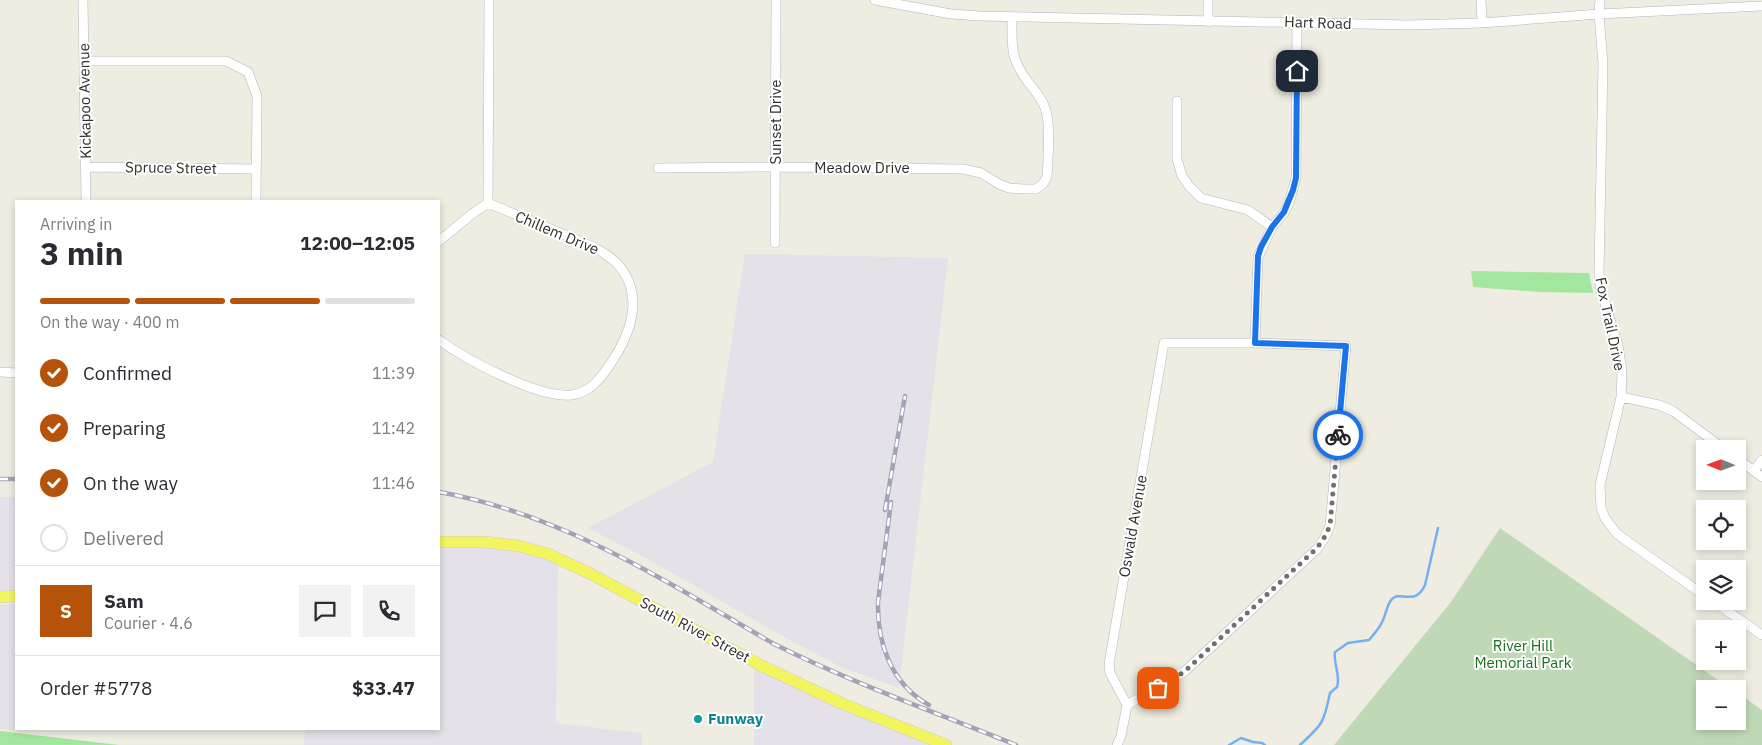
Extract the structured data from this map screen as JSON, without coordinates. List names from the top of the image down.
{
  "streets": {
    "main road": ["South River Street"],
    "street": [
      "Hart Road",
      "Kickapoo Avenue",
      "Sunset Drive",
      "Spruce Street",
      "Meadow Drive",
      "Chillem Drive",
      "Fox Trail Drive",
      "Oswald Avenue"
    ]
  },
  "crossings": [
    ["Hart Road", "Meadow Drive"],
    ["Hart Road", "Fox Trail Drive"],
    ["Kickapoo Avenue", "Spruce Street"],
    ["Sunset Drive", "Meadow Drive"]
  ],
  "parks": ["River Hill Memorial Park"],
  "places": ["Funway"],
  "north": "left",
  "page": {
    "heading": ["3 min", "Arriving in", "12:00–12:05"],
    "panel": [
      "Sam",
      "Courier · 4.6",
      "Order #5778",
      "$33.47"
    ],
    "bar": "On the way · 400 m",
    "list": [
      ["Confirmed", "11:39"],
      ["Preparing", "11:42"],
      ["On the way", "11:46"],
      "Delivered"
    ],
    "map_buttons": ["+", "−"],
    "round": "S"
  }
}
